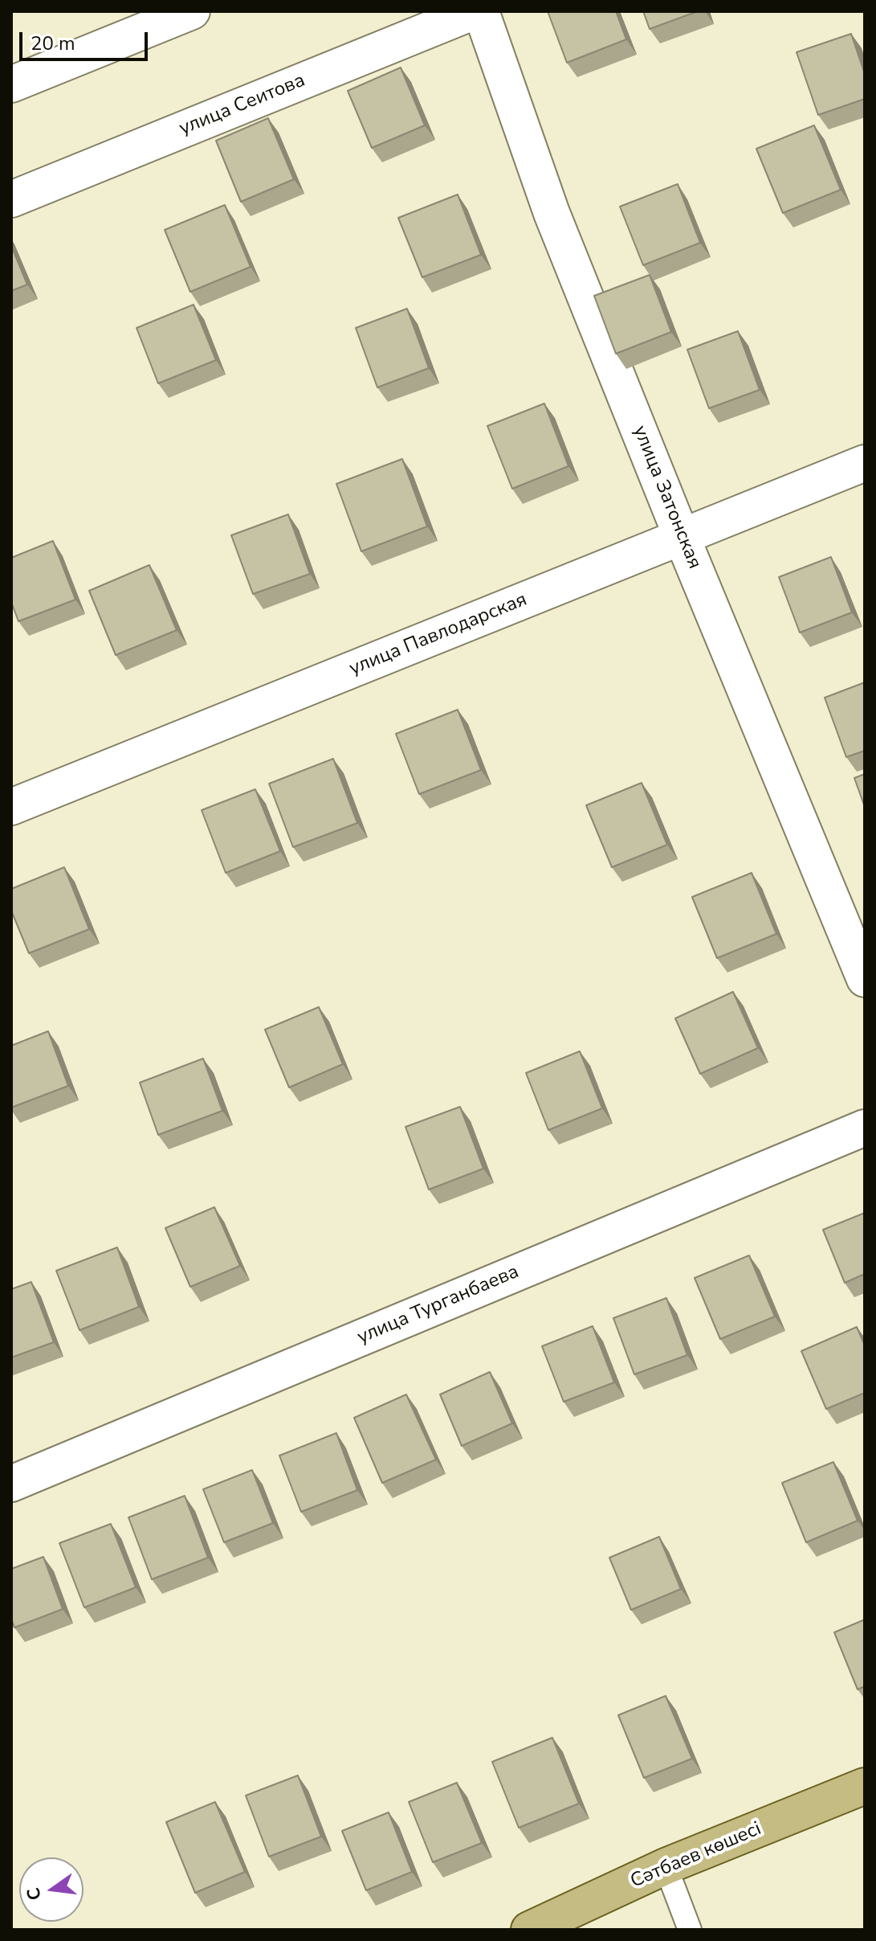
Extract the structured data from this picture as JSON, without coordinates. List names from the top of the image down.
{
  "streets": {
    "main road": ["Сәтбаев көшесі"],
    "street": [
      "улица Сеитова",
      "улица Затонская",
      "улица Павлодарская",
      "улица Турганбаева"
    ]
  },
  "crossings": [
    ["улица Затонская", "улица Павлодарская"]
  ],
  "scale_bar": "20 m",
  "north": "left"
}
